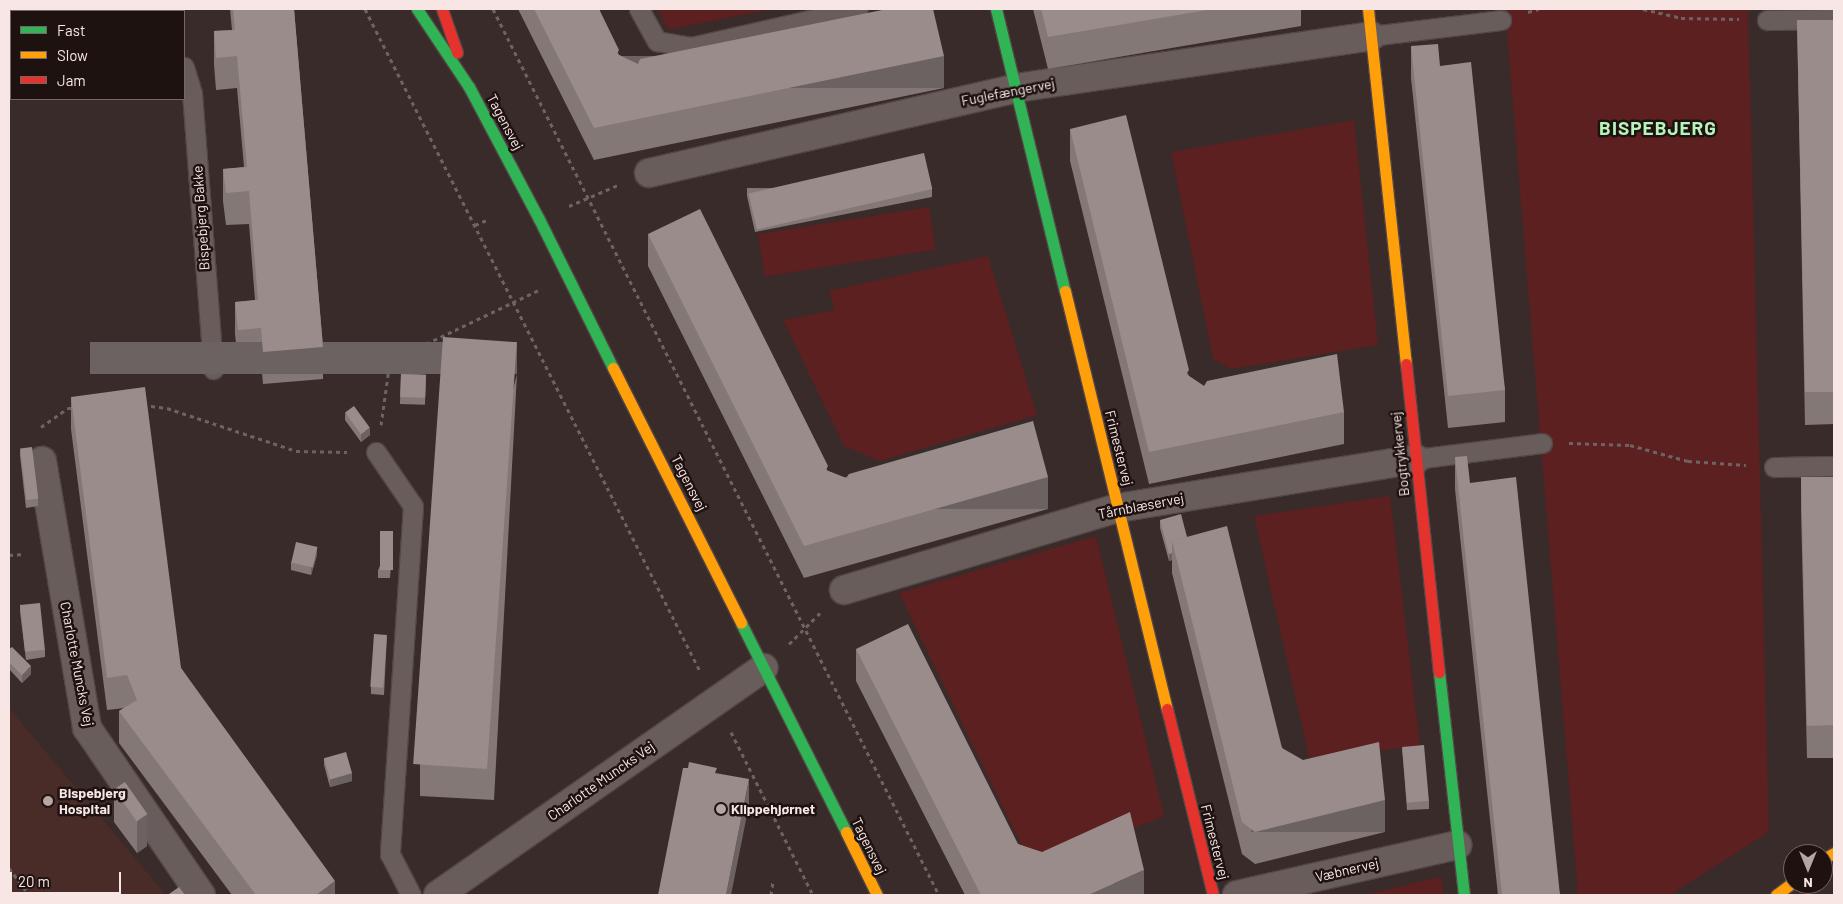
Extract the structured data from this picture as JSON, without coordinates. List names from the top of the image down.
{
  "streets": {
    "street": [
      "Fuglefængervej",
      "Tagensvej",
      "Frimestervej",
      "Bogtrykkervej",
      "Tårnblæservej",
      "Charlotte Muncks Vej",
      "Væbnervej"
    ],
    "lane": ["Bispebjerg Bakke"]
  },
  "crossings": [
    ["Fuglefængervej", "Frimestervej"],
    ["Fuglefængervej", "Bogtrykkervej"],
    ["Tagensvej", "Charlotte Muncks Vej"],
    ["Frimestervej", "Tårnblæservej"],
    ["Bogtrykkervej", "Tårnblæservej"],
    ["Bogtrykkervej", "Væbnervej"]
  ],
  "districts": ["BISPEBJERG"],
  "places": ["Bispebjerg Hospital", "Klippehjørnet"],
  "legend": ["Fast", "Slow", "Jam"],
  "scale_bar": "20 m",
  "north": "bottom"
}
